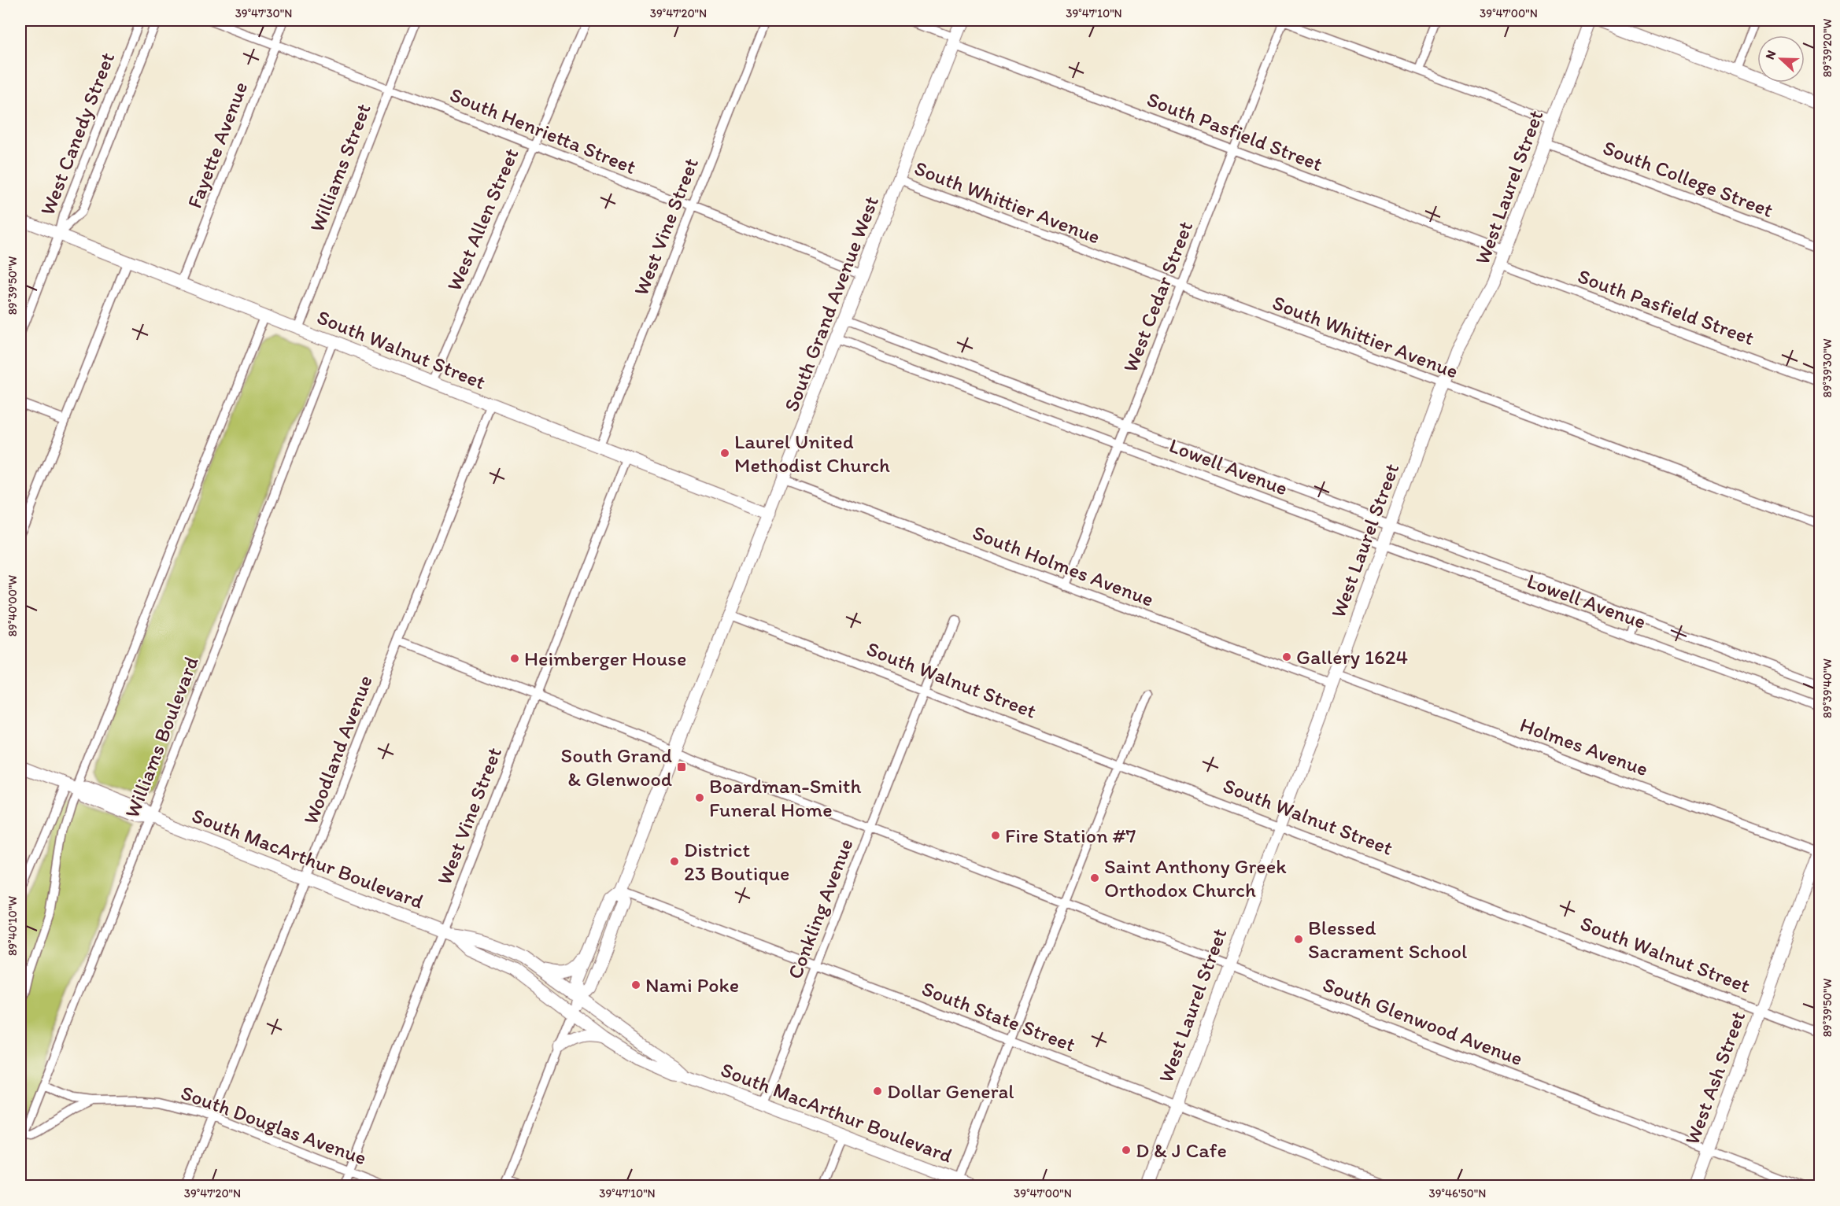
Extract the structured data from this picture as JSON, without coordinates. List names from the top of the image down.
{
  "streets": {
    "street": [
      "South Henrietta Street",
      "South Pasfield Street",
      "West Canedy Street",
      "Fayette Avenue",
      "Williams Street",
      "South College Street",
      "West Laurel Street",
      "South Whittier Avenue",
      "West Allen Street",
      "West Vine Street",
      "West Cedar Street",
      "South Grand Avenue West",
      "South Walnut Street",
      "Lowell Avenue",
      "South Holmes Avenue",
      "Williams Boulevard",
      "Holmes Avenue",
      "Woodland Avenue",
      "South MacArthur Boulevard",
      "Conkling Avenue",
      "South State Street",
      "South Glenwood Avenue",
      "West Ash Street",
      "South Douglas Avenue"
    ]
  },
  "crossings": [
    ["South Henrietta Street", "Fayette Avenue"],
    ["South Henrietta Street", "Williams Street"],
    ["South Henrietta Street", "West Allen Street"],
    ["South Henrietta Street", "West Vine Street"],
    ["South Henrietta Street", "South Grand Avenue West"],
    ["South Pasfield Street", "West Laurel Street"],
    ["South Pasfield Street", "West Cedar Street"],
    ["South Pasfield Street", "South Grand Avenue West"],
    ["West Canedy Street", "South Walnut Street"],
    ["Fayette Avenue", "South Walnut Street"],
    ["Williams Street", "South Walnut Street"],
    ["South College Street", "West Laurel Street"],
    ["West Laurel Street", "South Whittier Avenue"],
    ["West Laurel Street", "South Walnut Street"],
    ["West Laurel Street", "Lowell Avenue"],
    ["West Laurel Street", "South Holmes Avenue"],
    ["West Laurel Street", "Holmes Avenue"],
    ["West Laurel Street", "South State Street"],
    ["West Laurel Street", "South Glenwood Avenue"],
    ["South Whittier Avenue", "West Cedar Street"],
    ["South Whittier Avenue", "South Grand Avenue West"],
    ["West Allen Street", "South Walnut Street"],
    ["West Vine Street", "South Walnut Street"],
    ["West Vine Street", "South MacArthur Boulevard"],
    ["West Vine Street", "South Glenwood Avenue"],
    ["West Vine Street", "South Douglas Avenue"],
    ["West Cedar Street", "Lowell Avenue"],
    ["West Cedar Street", "South Holmes Avenue"],
    ["South Grand Avenue West", "South Walnut Street"],
    ["South Grand Avenue West", "Lowell Avenue"],
    ["South Grand Avenue West", "South Holmes Avenue"],
    ["South Grand Avenue West", "South MacArthur Boulevard"],
    ["South Grand Avenue West", "South State Street"],
    ["South Grand Avenue West", "South Glenwood Avenue"],
    ["South Walnut Street", "Williams Boulevard"],
    ["South Walnut Street", "Woodland Avenue"],
    ["South Walnut Street", "Conkling Avenue"],
    ["South Walnut Street", "West Ash Street"],
    ["Williams Boulevard", "South MacArthur Boulevard"],
    ["Williams Boulevard", "South Douglas Avenue"],
    ["Holmes Avenue", "West Ash Street"],
    ["Woodland Avenue", "South MacArthur Boulevard"],
    ["Woodland Avenue", "South Glenwood Avenue"],
    ["Woodland Avenue", "South Douglas Avenue"],
    ["South MacArthur Boulevard", "Conkling Avenue"],
    ["Conkling Avenue", "South State Street"],
    ["Conkling Avenue", "South Glenwood Avenue"],
    ["South Glenwood Avenue", "West Ash Street"]
  ],
  "places": {
    "other": [
      "Laurel United Methodist Church",
      "Gallery 1624",
      "Heimberger House",
      "Boardman-Smith Funeral Home",
      "Fire Station #7",
      "District 23 Boutique",
      "Saint Anthony Greek Orthodox Church",
      "Blessed Sacrament School",
      "Nami Poke",
      "Dollar General",
      "D & J Cafe"
    ],
    "transit": ["South Grand & Glenwood"]
  },
  "north": "left",
  "coordinates": [
    "39°47'30\"N",
    "39°47'20\"N",
    "39°47'10\"N",
    "39°47'00\"N",
    "89°39'20\"W",
    "89°39'50\"W",
    "89°39'30\"W",
    "89°40'00\"W",
    "89°39'40\"W",
    "89°40'10\"W",
    "39°46'50\"N"
  ]
}
